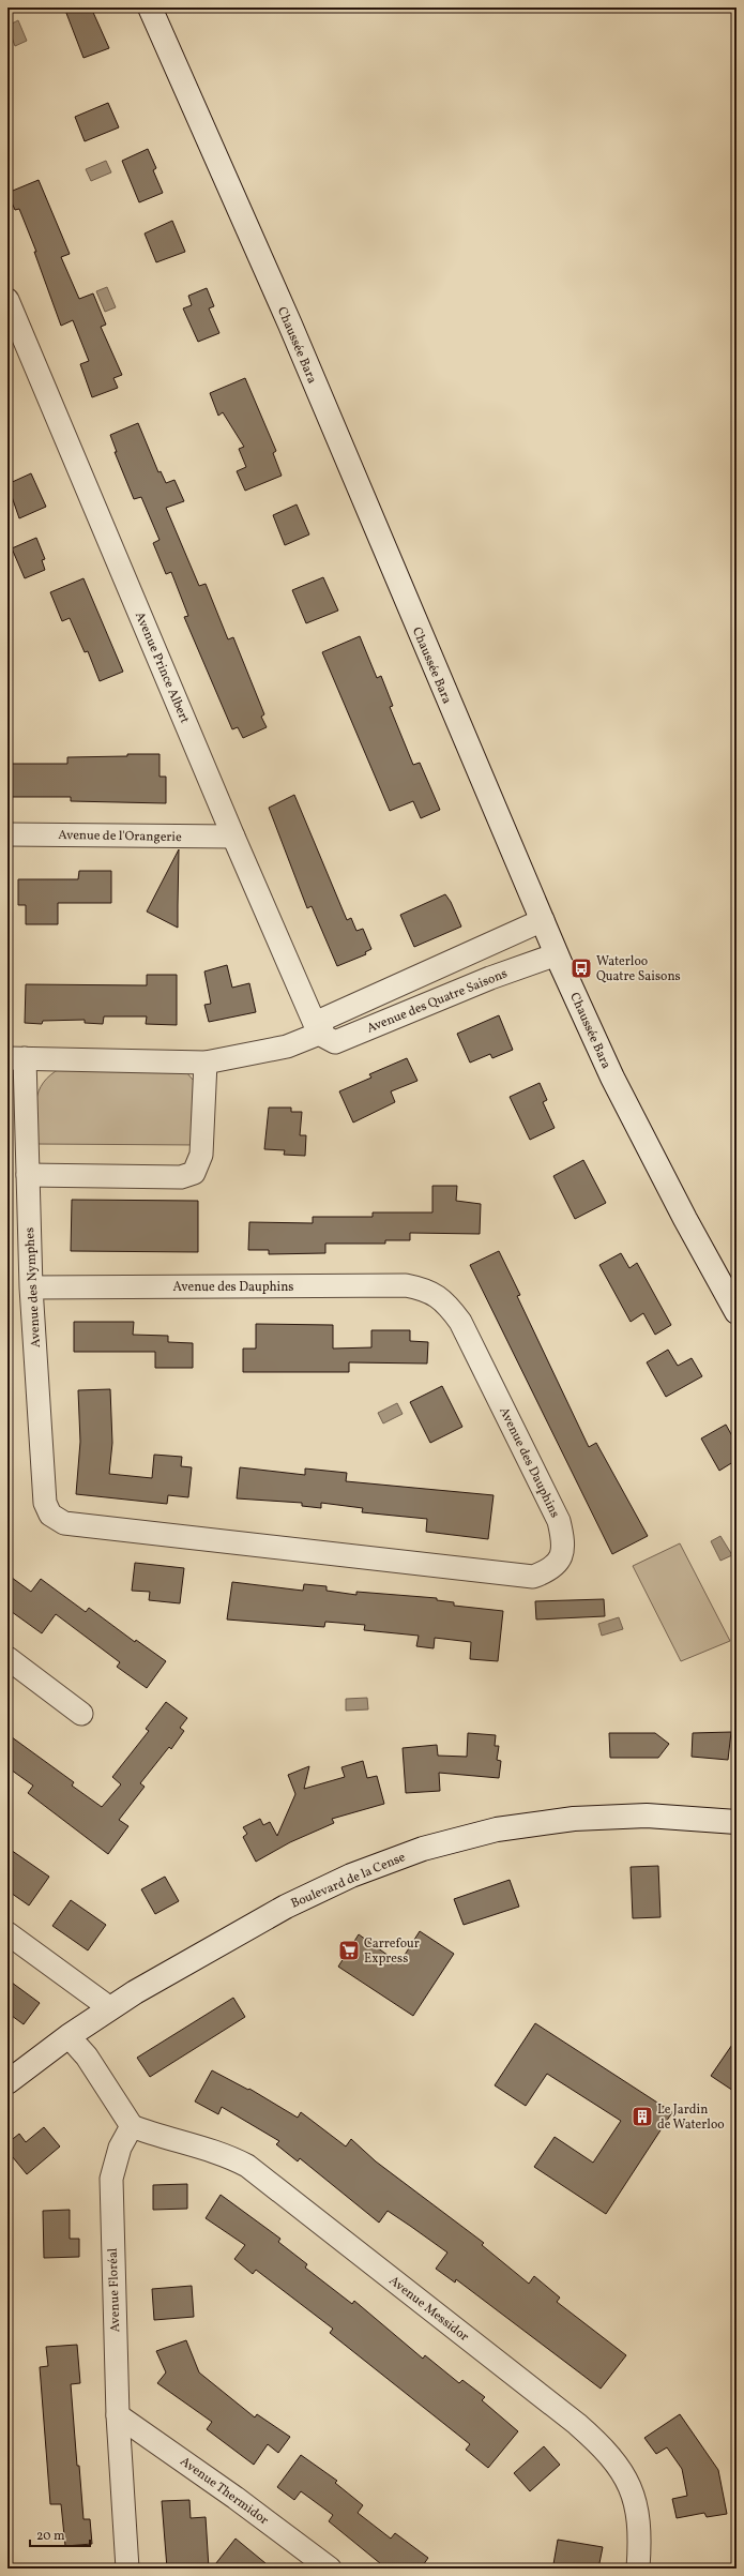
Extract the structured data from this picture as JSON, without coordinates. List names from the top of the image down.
{
  "streets": {
    "main road": ["Chaussée Bara", "Boulevard de la Cense"],
    "street": [
      "Avenue Prince Albert",
      "Avenue de l'Orangerie",
      "Avenue des Quatre Saisons",
      "Avenue des Dauphins",
      "Avenue des Nymphes",
      "Avenue Floréal",
      "Avenue Messidor",
      "Avenue Thermidor"
    ]
  },
  "crossings": [
    ["Chaussée Bara", "Avenue des Quatre Saisons"],
    ["Avenue Prince Albert", "Avenue de l'Orangerie"],
    ["Avenue Prince Albert", "Avenue des Quatre Saisons"],
    ["Avenue des Dauphins", "Avenue des Nymphes"],
    ["Avenue Floréal", "Avenue Messidor"],
    ["Avenue Floréal", "Avenue Thermidor"]
  ],
  "places": {
    "bus stop": ["Waterloo Quatre Saisons"],
    "supermarket": ["Carrefour Express"],
    "building": ["Le Jardin de Waterloo"]
  },
  "scale_bar": "20 m"
}
